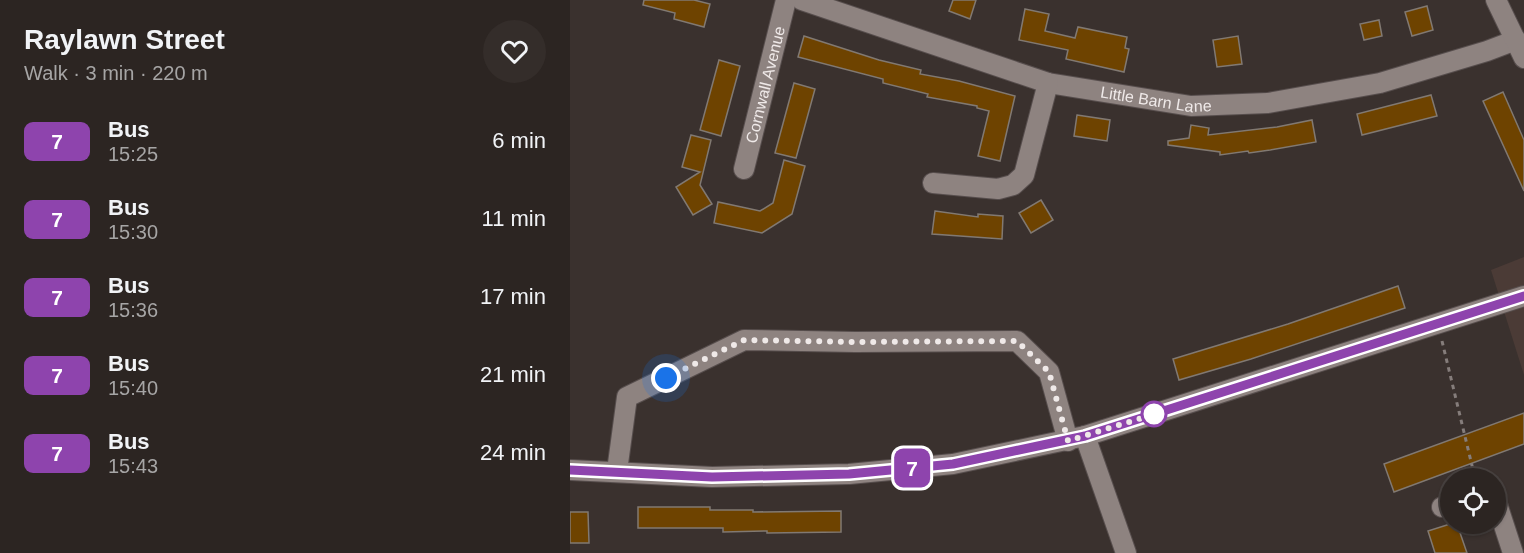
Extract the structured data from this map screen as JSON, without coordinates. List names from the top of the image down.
{
  "streets": {
    "street": ["Cornwall Avenue", "Little Barn Lane"]
  },
  "lines": ["bus line 7"],
  "page": {
    "heading": ["Raylawn Street", "Walk · 3 min · 220 m"],
    "on_map": "7",
    "list": [
      {
        "mark": "7",
        "name": "Bus",
        "note": "15:25",
        "value": "6 min"
      },
      {
        "mark": "7",
        "name": "Bus",
        "note": "15:30",
        "value": "11 min"
      },
      {
        "mark": "7",
        "name": "Bus",
        "note": "15:36",
        "value": "17 min"
      },
      {
        "mark": "7",
        "name": "Bus",
        "note": "15:40",
        "value": "21 min"
      },
      {
        "mark": "7",
        "name": "Bus",
        "note": "15:43",
        "value": "24 min"
      }
    ]
  }
}
